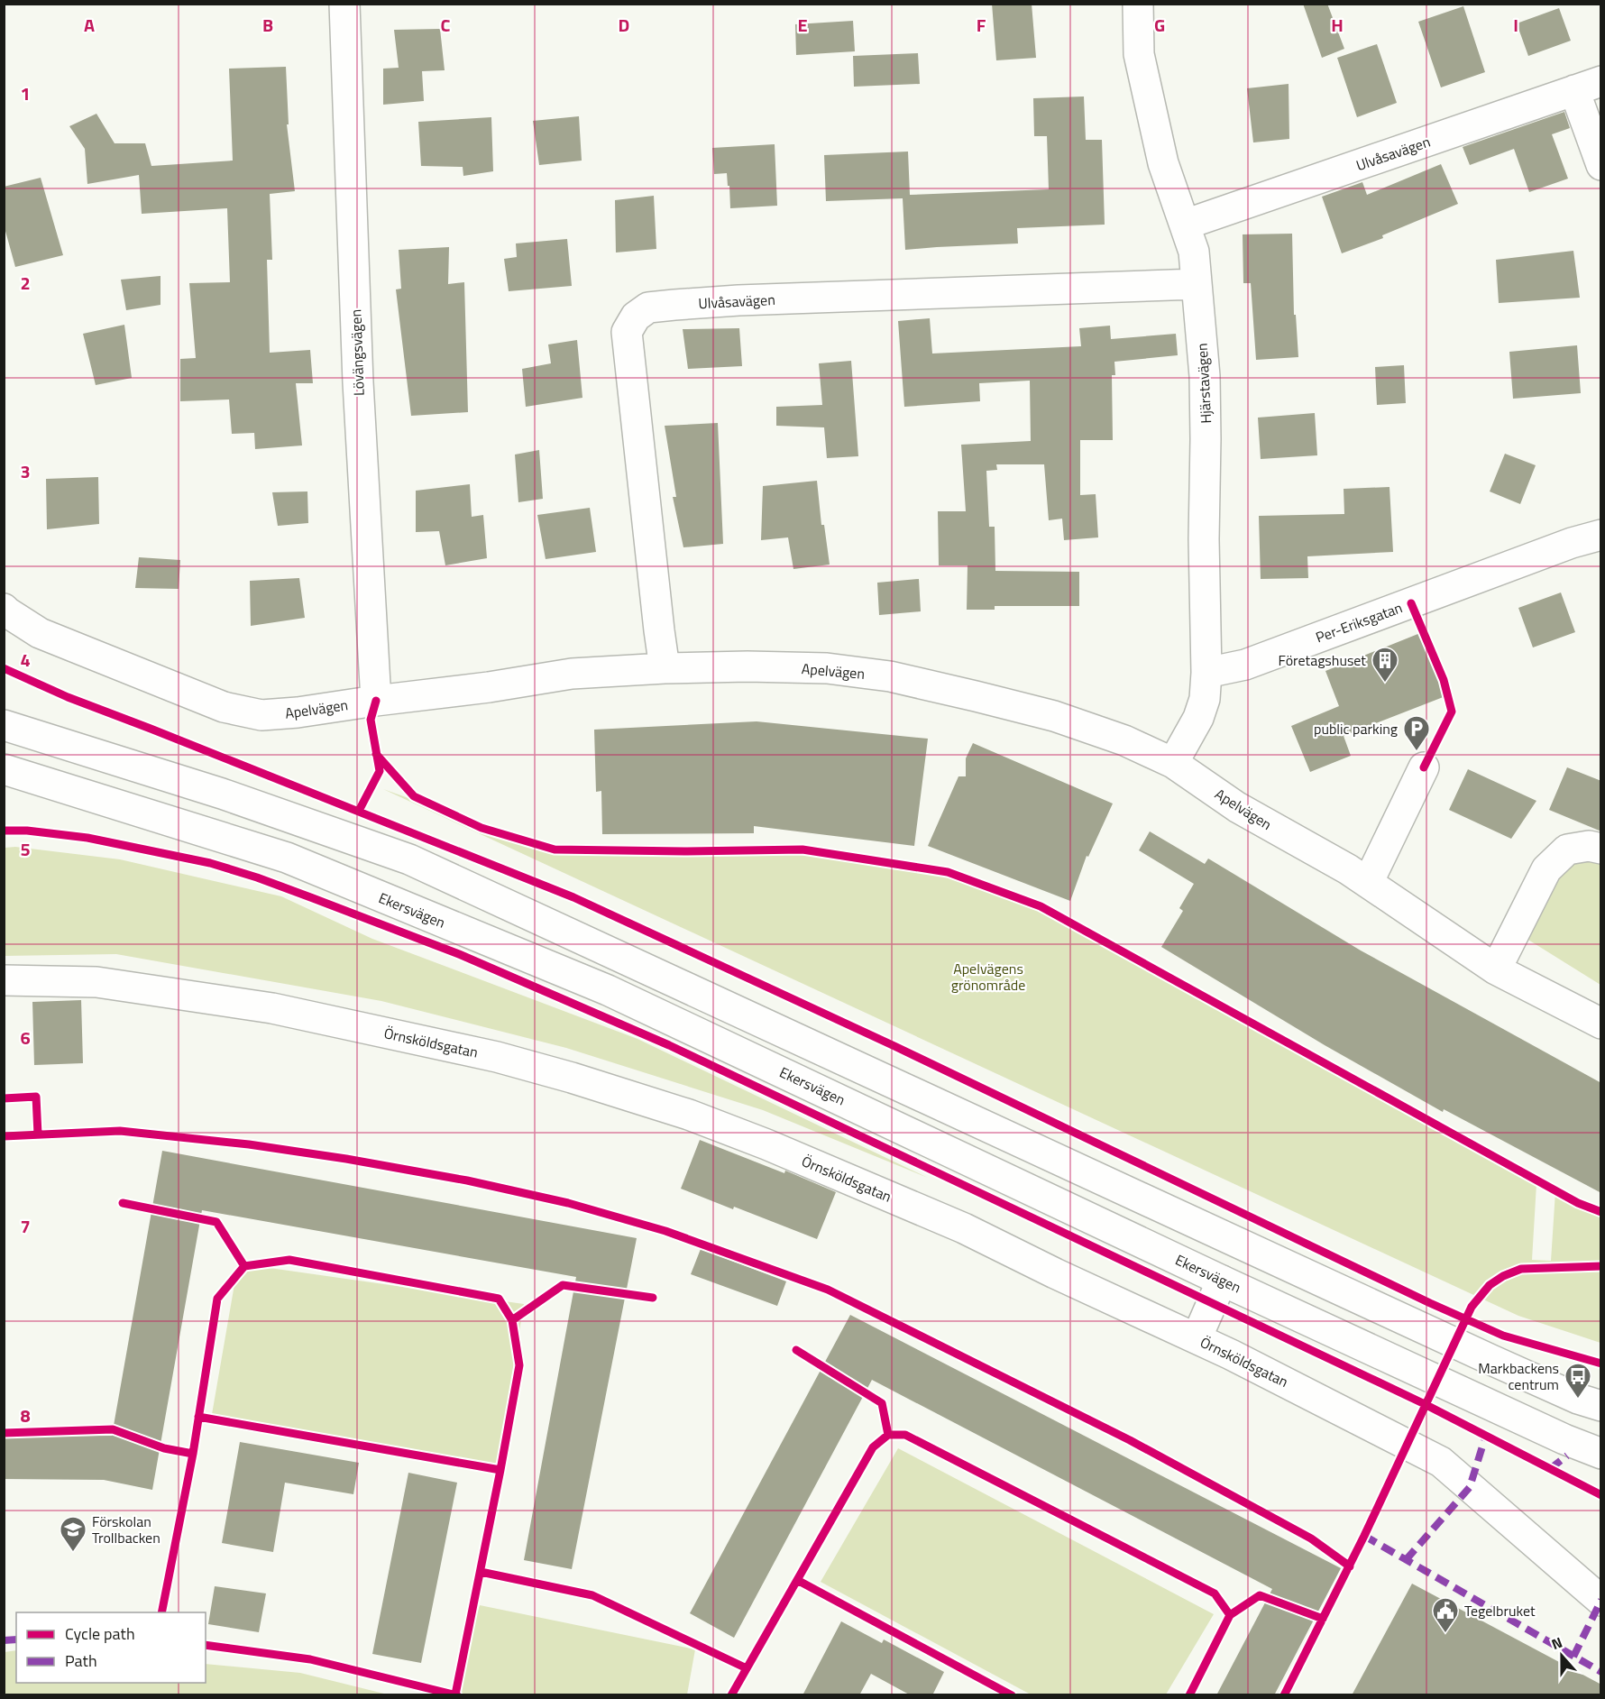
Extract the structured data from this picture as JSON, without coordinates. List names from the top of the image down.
{
  "streets": {
    "street": [
      "Ulvåsavägen",
      "Lövängsvägen",
      "Hjärstavägen",
      "Per-Eriksgatan",
      "Apelvägen",
      "Ekersvägen",
      "Örnsköldsgatan"
    ]
  },
  "crossings": [
    ["Ulvåsavägen", "Hjärstavägen"],
    ["Ulvåsavägen", "Apelvägen"],
    ["Lövängsvägen", "Apelvägen"],
    ["Hjärstavägen", "Per-Eriksgatan"],
    ["Hjärstavägen", "Apelvägen"]
  ],
  "parks": ["Apelvägens grönområde"],
  "places": {
    "building": ["Företagshuset"],
    "parking": ["public parking"],
    "bus stop": ["Markbackens centrum"],
    "school or university": ["Förskolan Trollbacken"],
    "public building": ["Tegelbruket"]
  },
  "legend": ["Cycle path", "Path"],
  "north": "top",
  "grid": {
    "columns": [
      "A",
      "B",
      "C",
      "D",
      "E",
      "F",
      "G",
      "H",
      "I"
    ],
    "rows": [
      "1",
      "2",
      "3",
      "4",
      "5",
      "6",
      "7",
      "8"
    ]
  }
}
